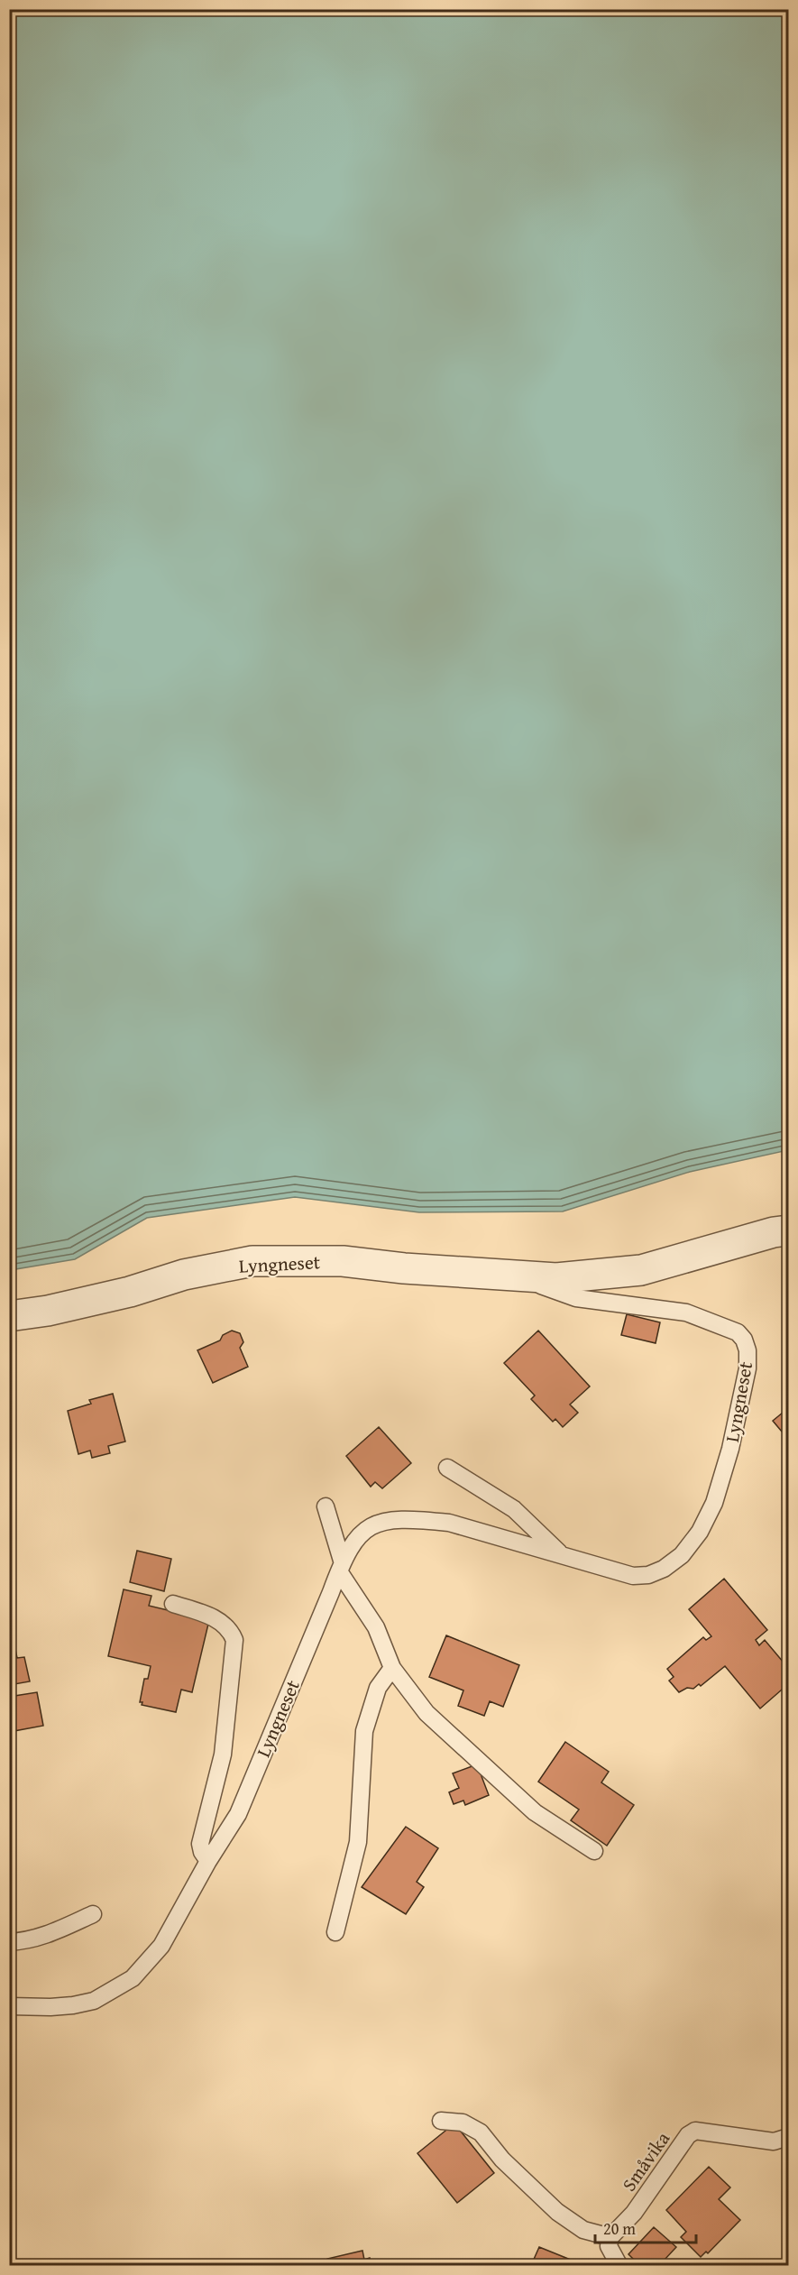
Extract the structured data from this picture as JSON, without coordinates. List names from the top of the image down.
{
  "streets": {
    "street": ["Lyngneset"],
    "lane": ["Småvika"]
  },
  "scale_bar": "20 m"
}
